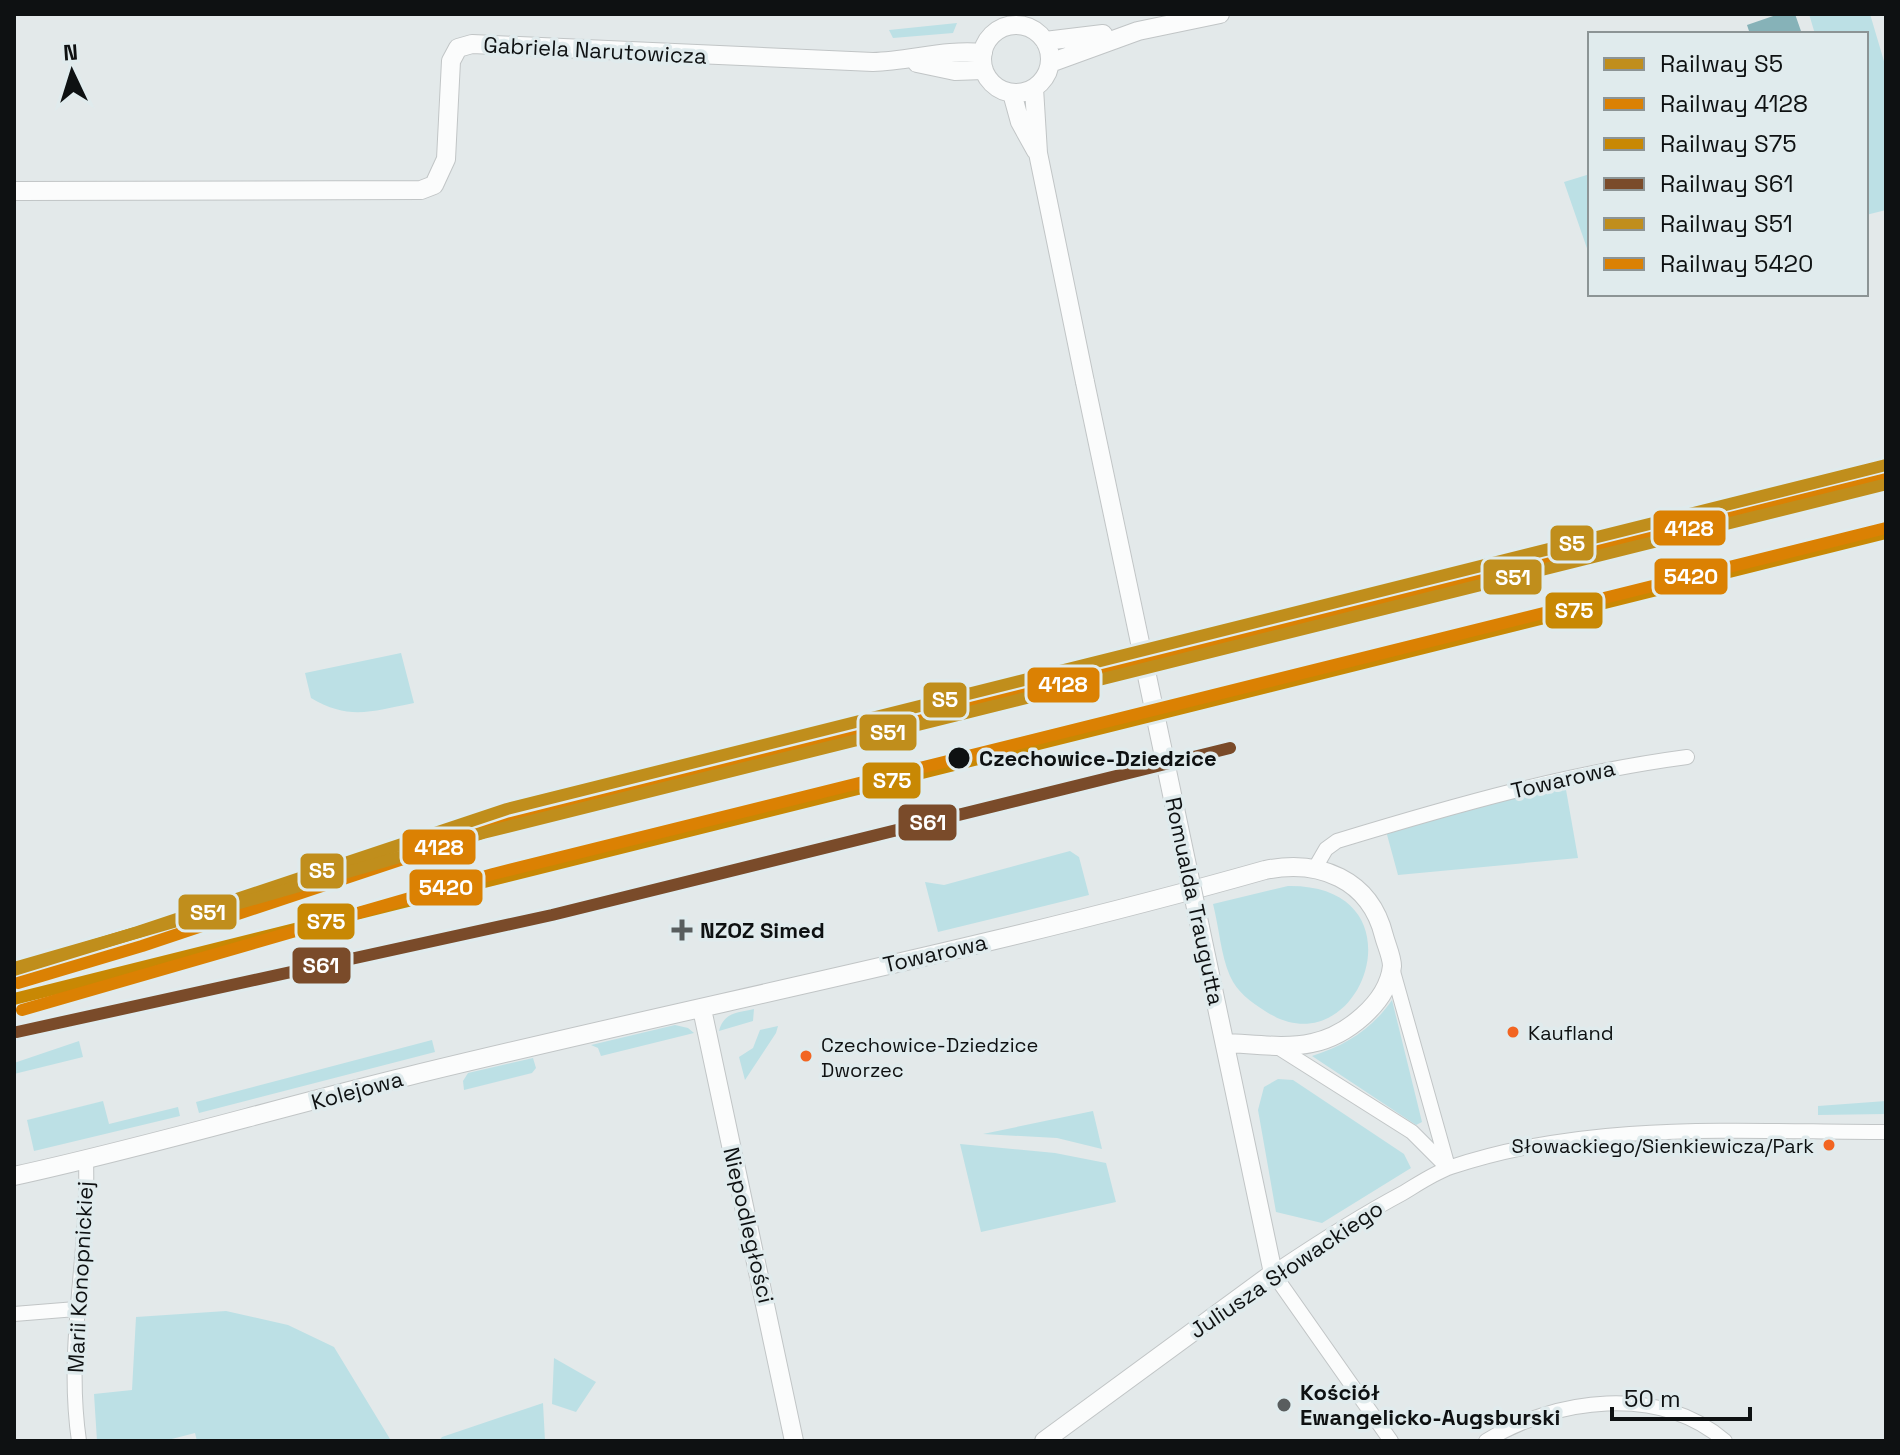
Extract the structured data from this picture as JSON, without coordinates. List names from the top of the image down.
{
  "streets": {
    "street": [
      "Gabriela Narutowicza",
      "Towarowa",
      "Romualda Traugutta",
      "Kolejowa",
      "Niepodległości",
      "Juliusza Słowackiego",
      "Marii Konopnickiej"
    ]
  },
  "crossings": [
    ["Towarowa", "Kolejowa"],
    ["Towarowa", "Niepodległości"],
    ["Romualda Traugutta", "Juliusza Słowackiego"],
    ["Kolejowa", "Niepodległości"],
    ["Kolejowa", "Marii Konopnickiej"]
  ],
  "places": {
    "other": [
      "Czechowice-Dziedzice",
      "Kaufland",
      "Czechowice-Dziedzice Dworzec",
      "Słowackiego/Sienkiewicza/Park",
      "Kościół Ewangelicko-Augsburski"
    ],
    "health": ["NZOZ Simed"]
  },
  "lines": [
    "rail line S5",
    "rail line 4128",
    "rail line S51",
    "rail line 5420",
    "rail line S75",
    "rail line S61"
  ],
  "legend": [
    "Railway S5",
    "Railway 4128",
    "Railway S75",
    "Railway S61",
    "Railway S51",
    "Railway 5420"
  ],
  "scale_bar": "50 m",
  "north": "top"
}
